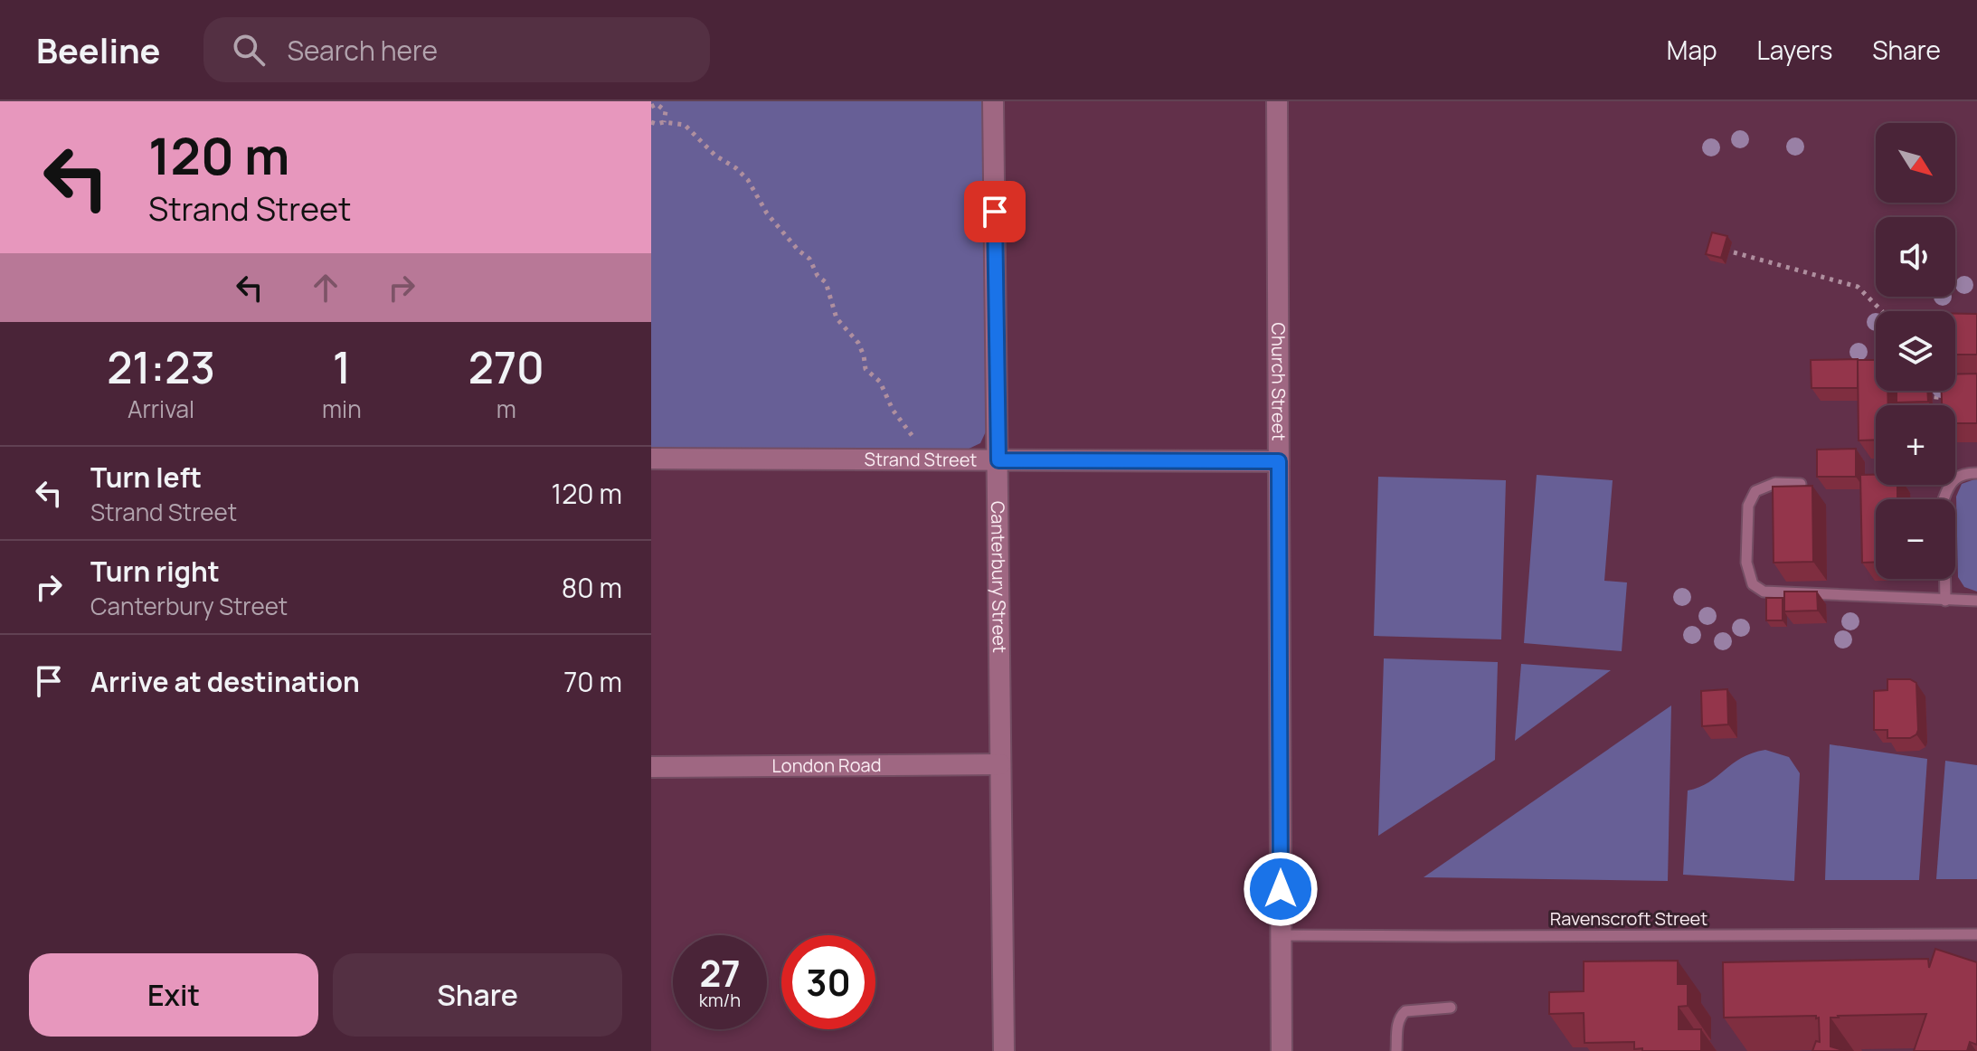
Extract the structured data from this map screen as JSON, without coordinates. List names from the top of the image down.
{
  "streets": {
    "street": [
      "Church Street",
      "Strand Street",
      "Canterbury Street",
      "London Road"
    ],
    "lane": ["Ravenscroft Street"]
  },
  "crossings": [
    ["Church Street", "Strand Street"],
    ["Church Street", "Ravenscroft Street"],
    ["Strand Street", "Canterbury Street"],
    ["Canterbury Street", "London Road"]
  ],
  "north": "bottom right",
  "page": {
    "header": "Beeline",
    "search": "Search here",
    "nav": ["Map", "Layers", "Share"],
    "turn": ["120 m", "Strand Street"],
    "map_buttons": ["+", "−"],
    "eta": [
      "21:23",
      "Arrival",
      "1",
      "min",
      "270",
      "m"
    ],
    "list": [
      {
        "name": "Turn left",
        "note": "Strand Street",
        "value": "120 m"
      },
      {
        "name": "Turn right",
        "note": "Canterbury Street",
        "value": "80 m"
      },
      {
        "name": "Arrive at destination",
        "value": "70 m"
      }
    ],
    "speed": "27 km/h",
    "limit": "30",
    "buttons": ["Exit", "Share"]
  }
}
